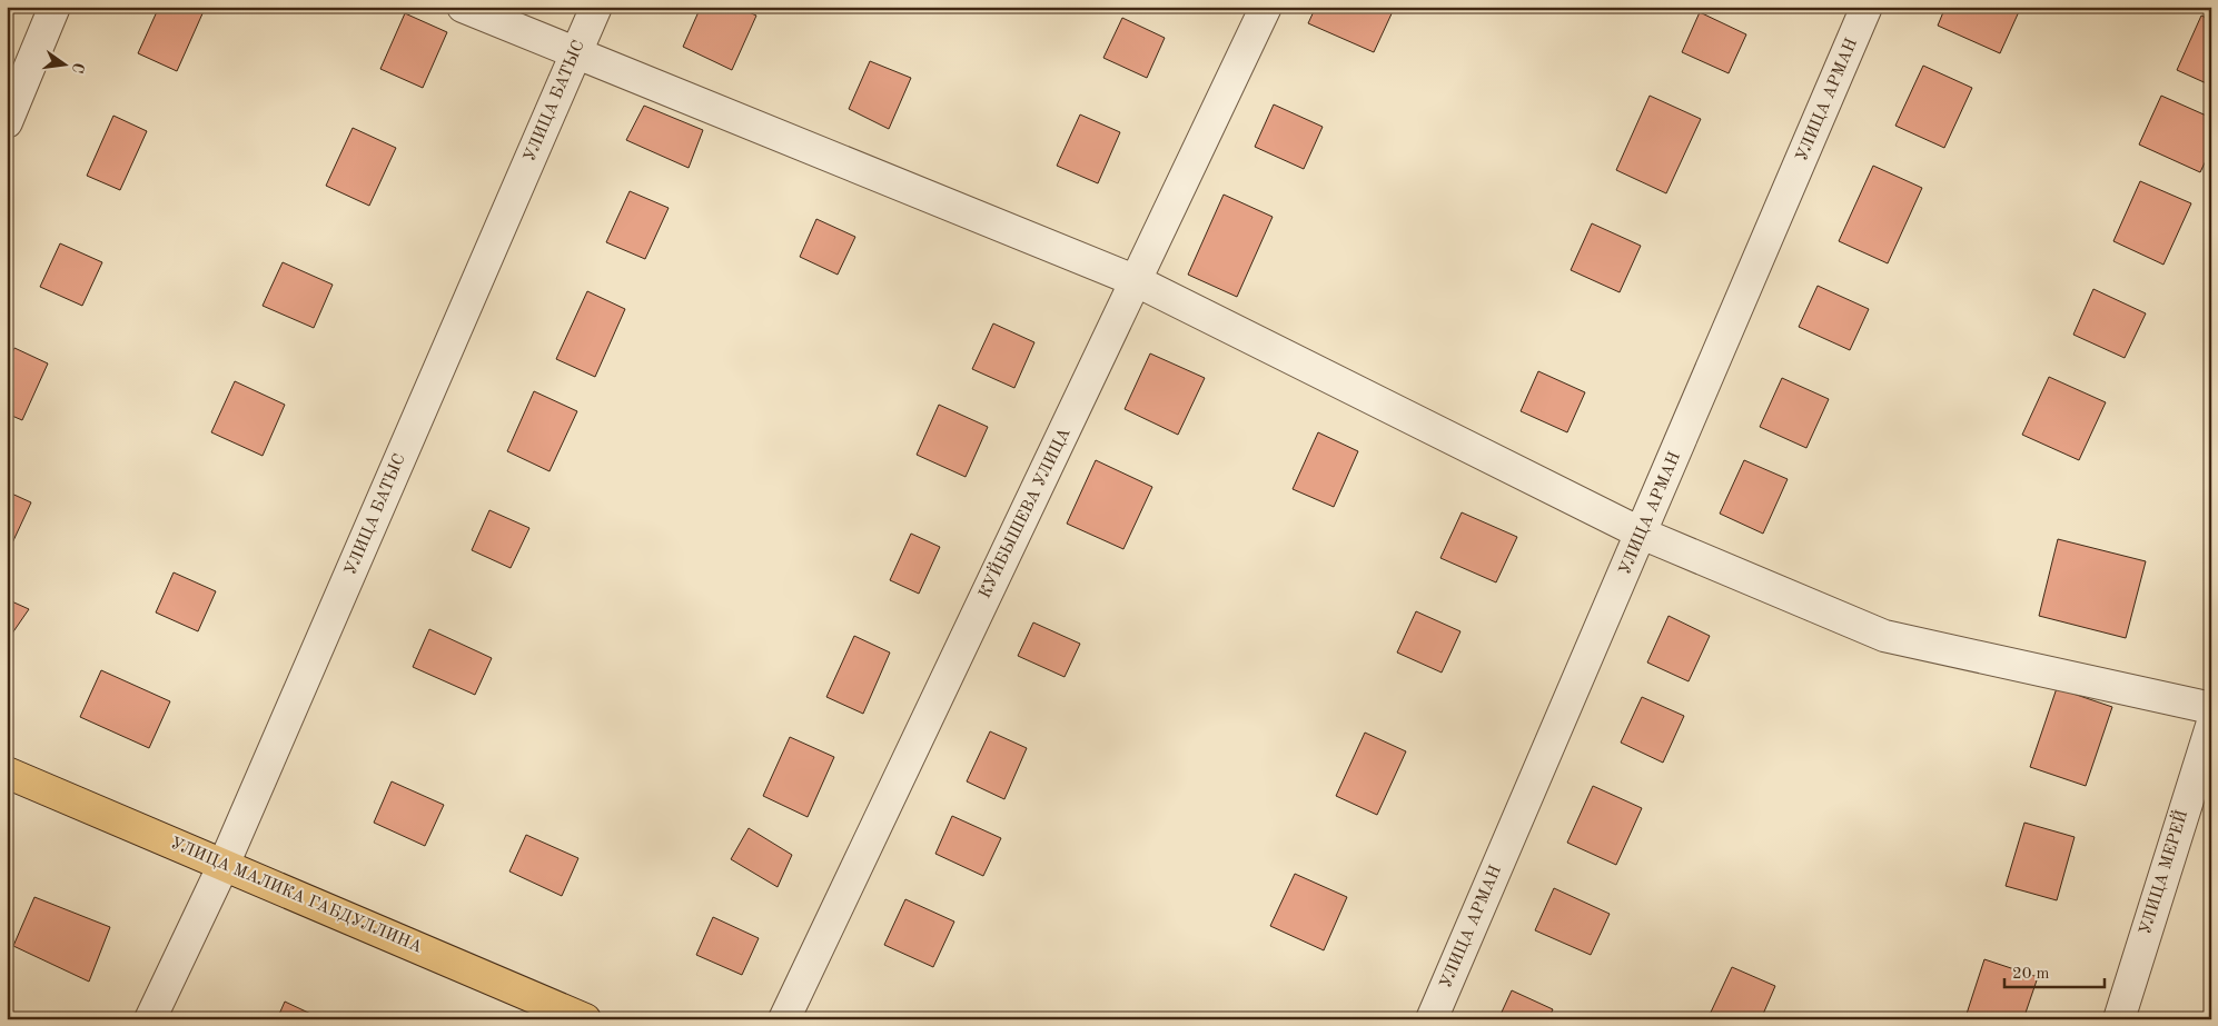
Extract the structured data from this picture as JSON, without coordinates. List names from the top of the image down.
{
  "streets": {
    "main road": ["УЛИЦА МАЛИКА ГАБДУЛЛИНА"],
    "street": [
      "УЛИЦА АРМАН",
      "УЛИЦА БАТЫС",
      "КУЙБЫШЕВА УЛИЦА",
      "УЛИЦА МЕРЕЙ"
    ]
  },
  "crossings": [
    ["УЛИЦА БАТЫС", "УЛИЦА МАЛИКА ГАБДУЛЛИНА"]
  ],
  "scale_bar": "20 m",
  "north": "right"
}
